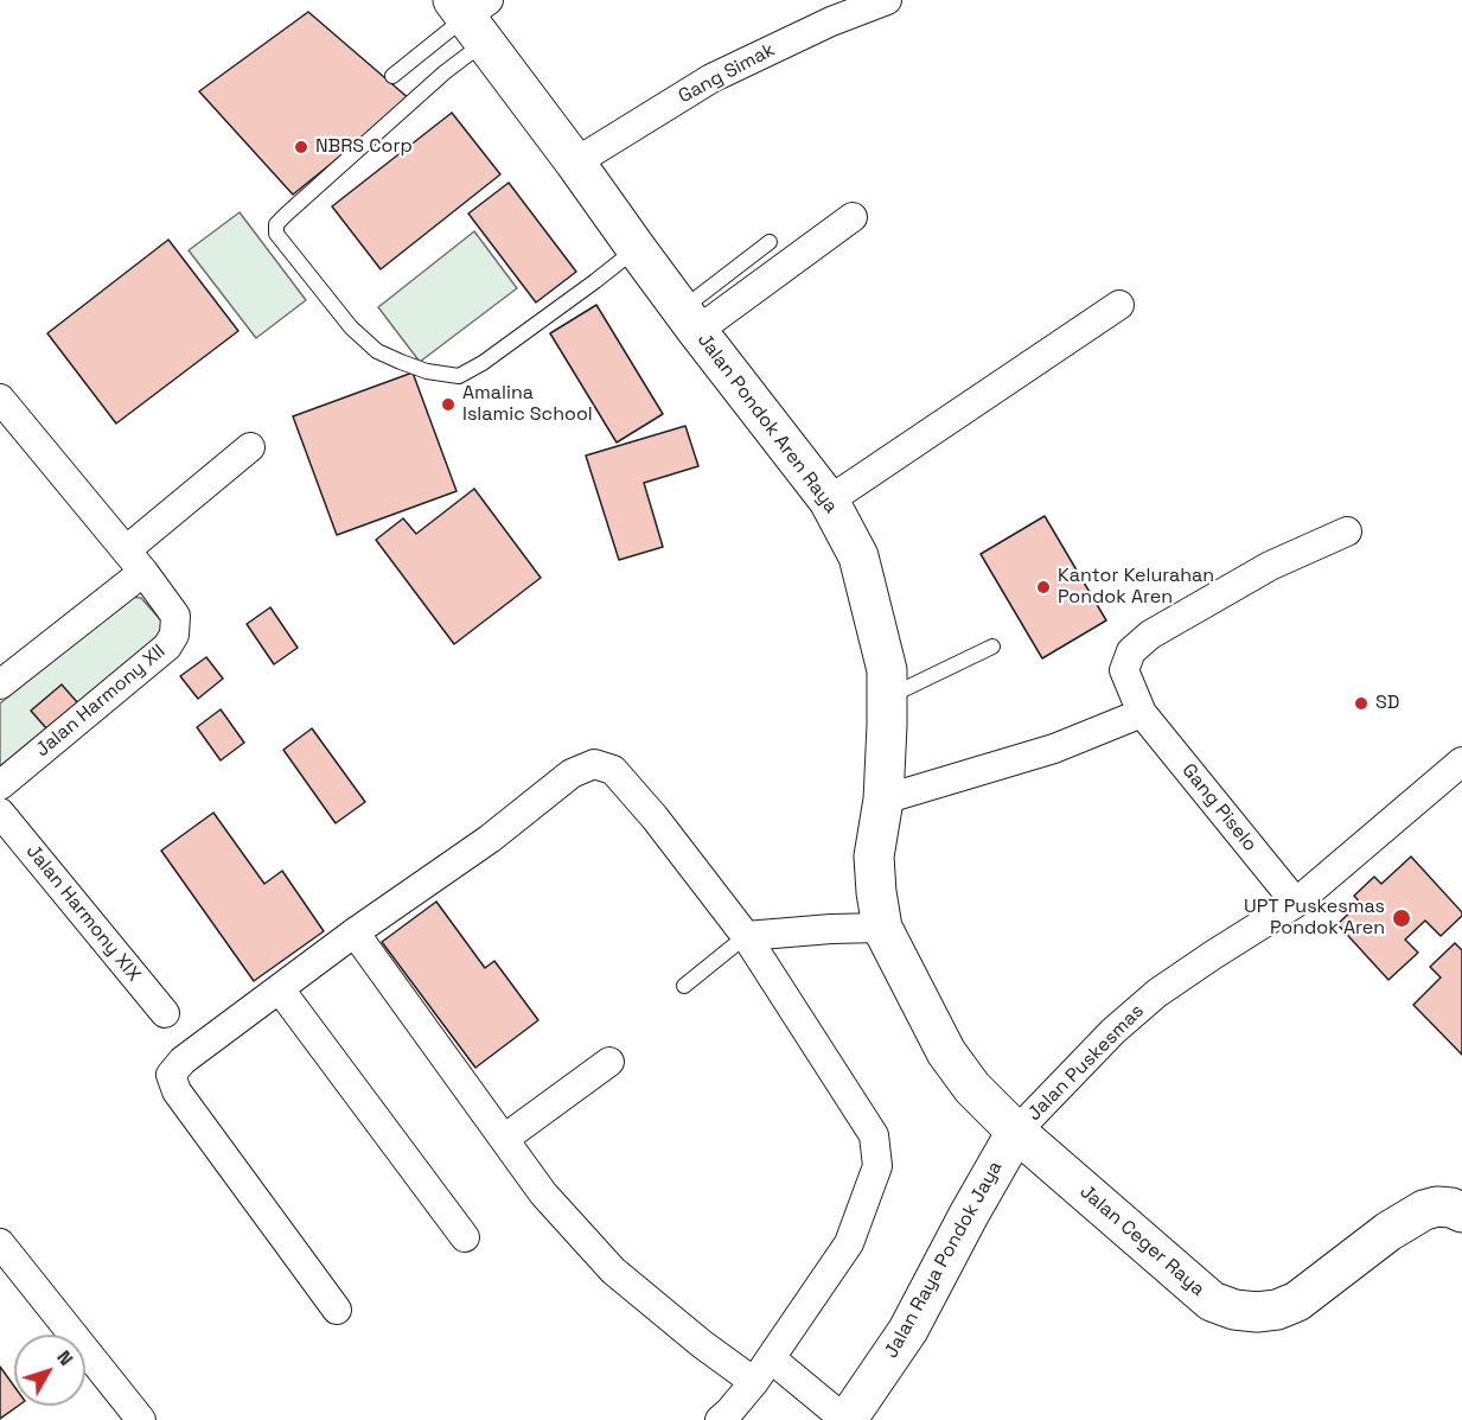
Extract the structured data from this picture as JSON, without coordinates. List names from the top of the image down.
{
  "streets": {
    "main road": ["Jalan Pondok Aren Raya", "Jalan Ceger Raya", "Jalan Raya Pondok Jaya"],
    "street": [
      "Gang Simak",
      "Jalan Harmony XII",
      "Gang Piselo",
      "Jalan Harmony XIX",
      "Jalan Puskesmas"
    ]
  },
  "crossings": [
    ["Gang Simak", "Jalan Pondok Aren Raya"],
    ["Jalan Pondok Aren Raya", "Jalan Puskesmas"],
    ["Jalan Pondok Aren Raya", "Jalan Ceger Raya"],
    ["Jalan Pondok Aren Raya", "Jalan Raya Pondok Jaya"],
    ["Gang Piselo", "Jalan Puskesmas"],
    ["Jalan Puskesmas", "Jalan Ceger Raya"],
    ["Jalan Puskesmas", "Jalan Raya Pondok Jaya"],
    ["Jalan Ceger Raya", "Jalan Raya Pondok Jaya"]
  ],
  "places": [
    "NBRS Corp",
    "Amalina Islamic School",
    "Kantor Kelurahan Pondok Aren",
    "SD",
    "UPT Puskesmas Pondok Aren"
  ],
  "north": "top right"
}
